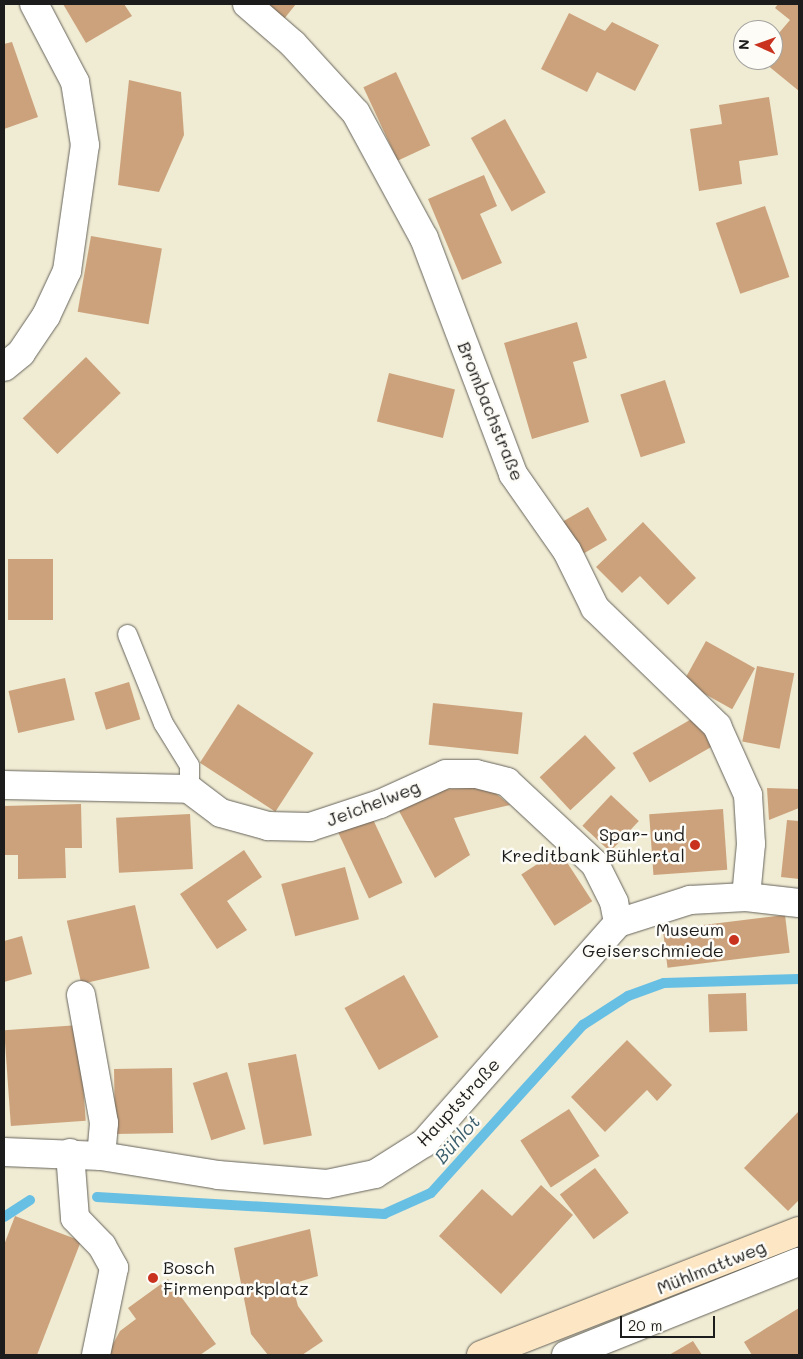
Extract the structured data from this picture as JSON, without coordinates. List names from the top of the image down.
{
  "streets": {
    "main road": ["Mühlmattweg"],
    "street": ["Brombachstraße", "Jeichelweg", "Hauptstraße"]
  },
  "crossings": [
    ["Jeichelweg", "Hauptstraße"]
  ],
  "water": ["Bühlot"],
  "places": ["Spar- und Kreditbank Bühlertal", "Museum Geiserschmiede", "Bosch Firmenparkplatz"],
  "scale_bar": "20 m",
  "north": "left"
}
